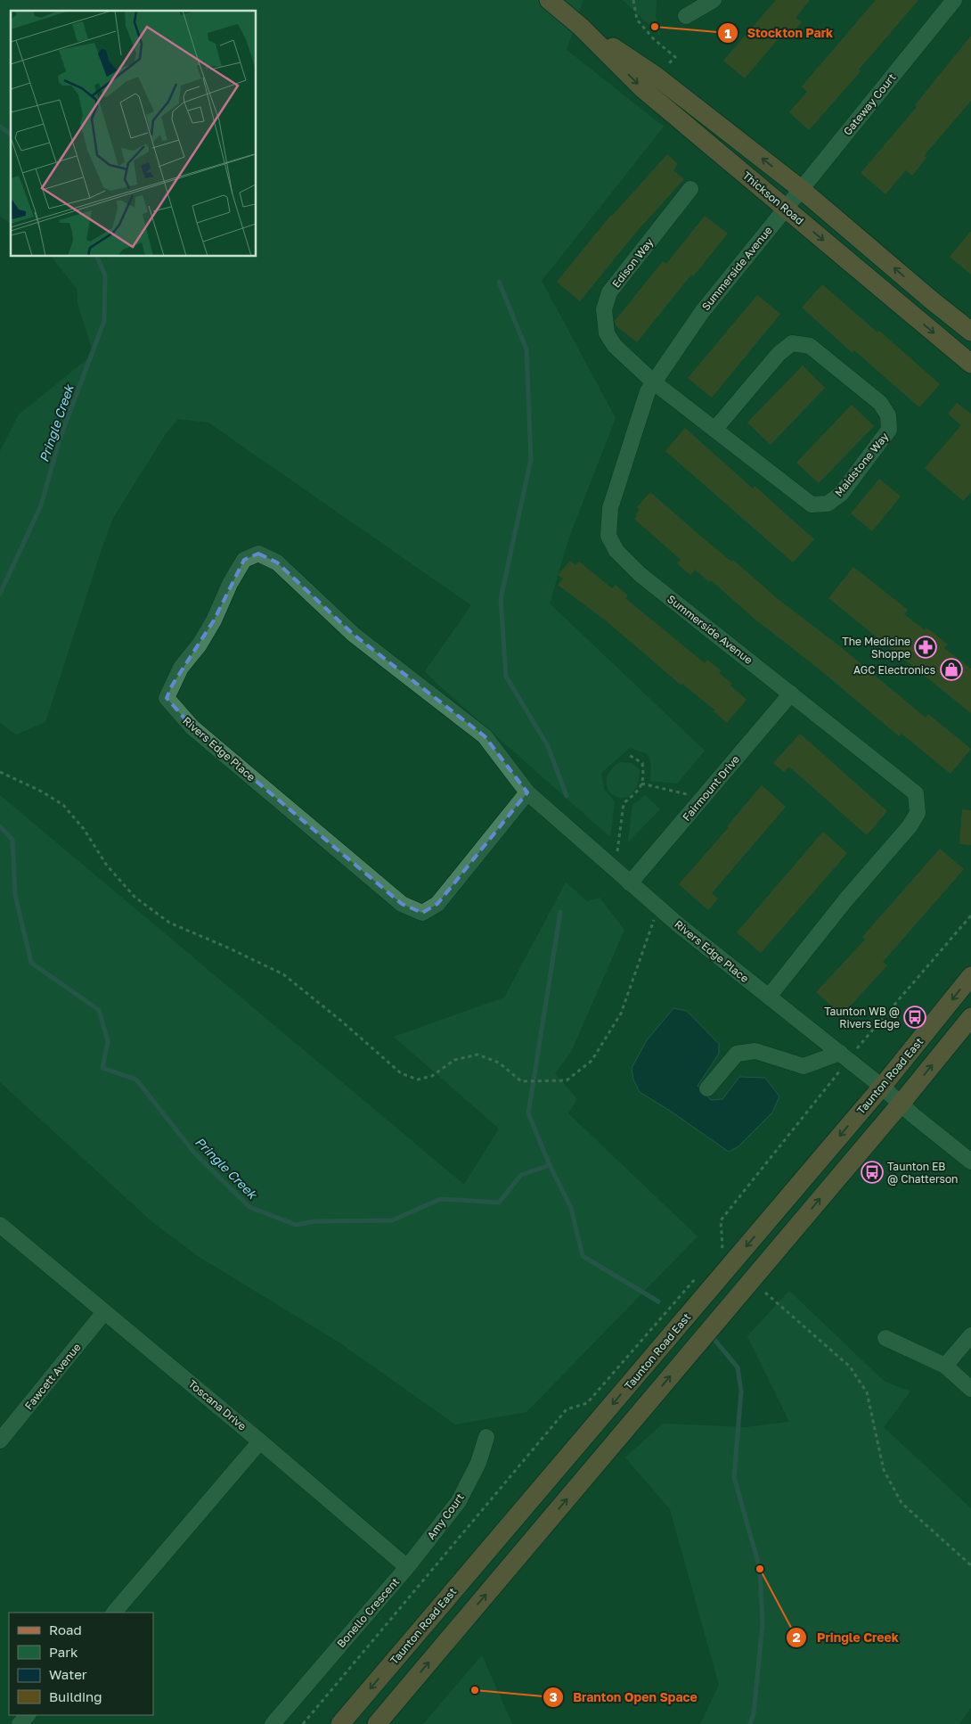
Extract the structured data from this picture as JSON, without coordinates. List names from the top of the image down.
{
  "streets": {
    "main road": ["Thickson Road", "Taunton Road East"],
    "street": [
      "Gateway Court",
      "Edison Way",
      "Summerside Avenue",
      "Maidstone Way",
      "Rivers Edge Place",
      "Fairmount Drive",
      "Fawcett Avenue",
      "Toscana Drive",
      "Amy Court",
      "Bonello Crescent"
    ]
  },
  "crossings": [
    ["Gateway Court", "Thickson Road"],
    ["Gateway Court", "Summerside Avenue"],
    ["Thickson Road", "Summerside Avenue"],
    ["Edison Way", "Summerside Avenue"],
    ["Edison Way", "Maidstone Way"],
    ["Summerside Avenue", "Maidstone Way"],
    ["Summerside Avenue", "Rivers Edge Place"],
    ["Summerside Avenue", "Fairmount Drive"],
    ["Rivers Edge Place", "Fairmount Drive"],
    ["Rivers Edge Place", "Taunton Road East"],
    ["Fawcett Avenue", "Toscana Drive"],
    ["Toscana Drive", "Bonello Crescent"],
    ["Amy Court", "Bonello Crescent"]
  ],
  "water": ["Pringle Creek"],
  "places": {
    "other": ["Stockton Park", "Pringle Creek", "Branton Open Space"],
    "pharmacy": ["The Medicine Shoppe"],
    "shop": ["AGC Electronics"],
    "bus stop": ["Taunton WB @ Rivers Edge", "Taunton EB @ Chatterson"]
  },
  "legend": [
    "Road",
    "Park",
    "Water",
    "Building"
  ]
}
